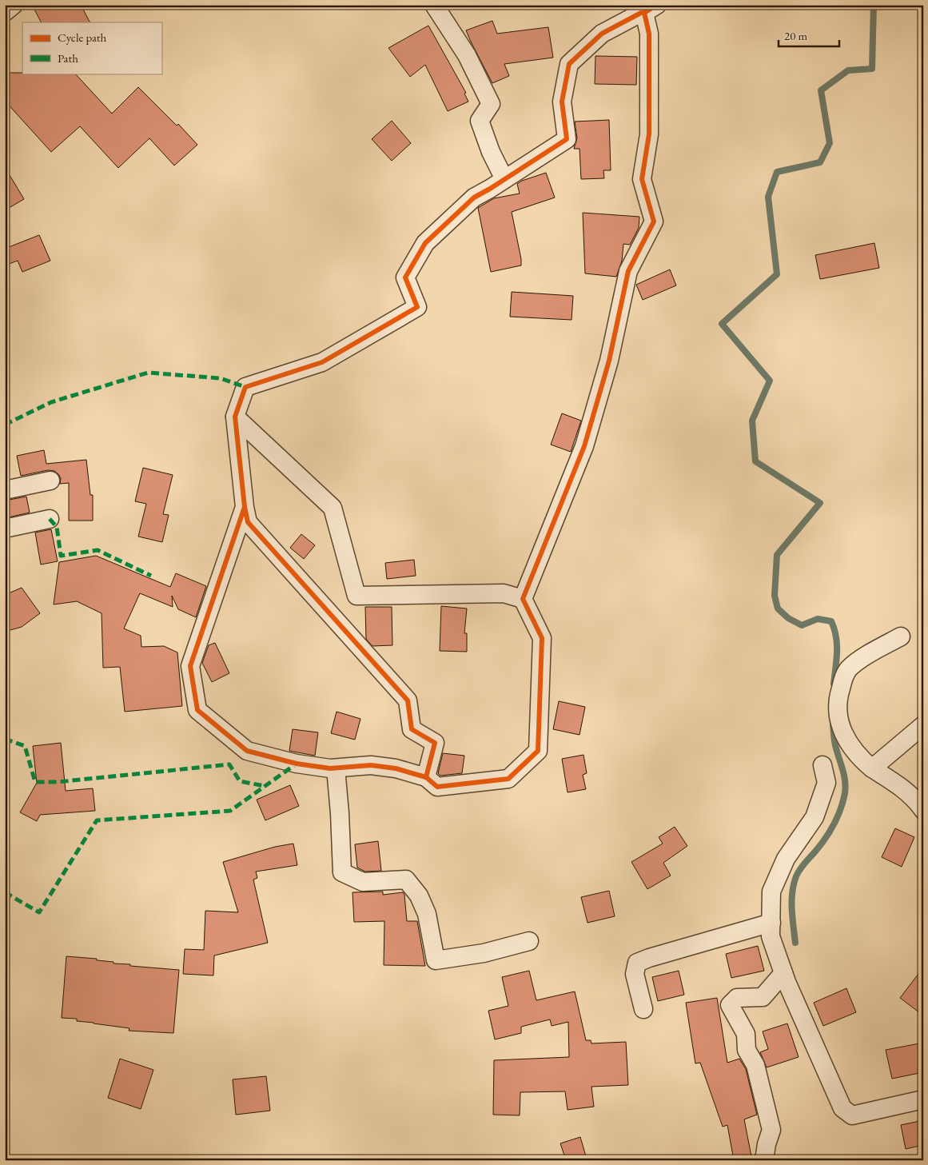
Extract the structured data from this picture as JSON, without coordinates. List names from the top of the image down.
{
  "legend": ["Cycle path", "Path"],
  "scale_bar": "20 m"
}
